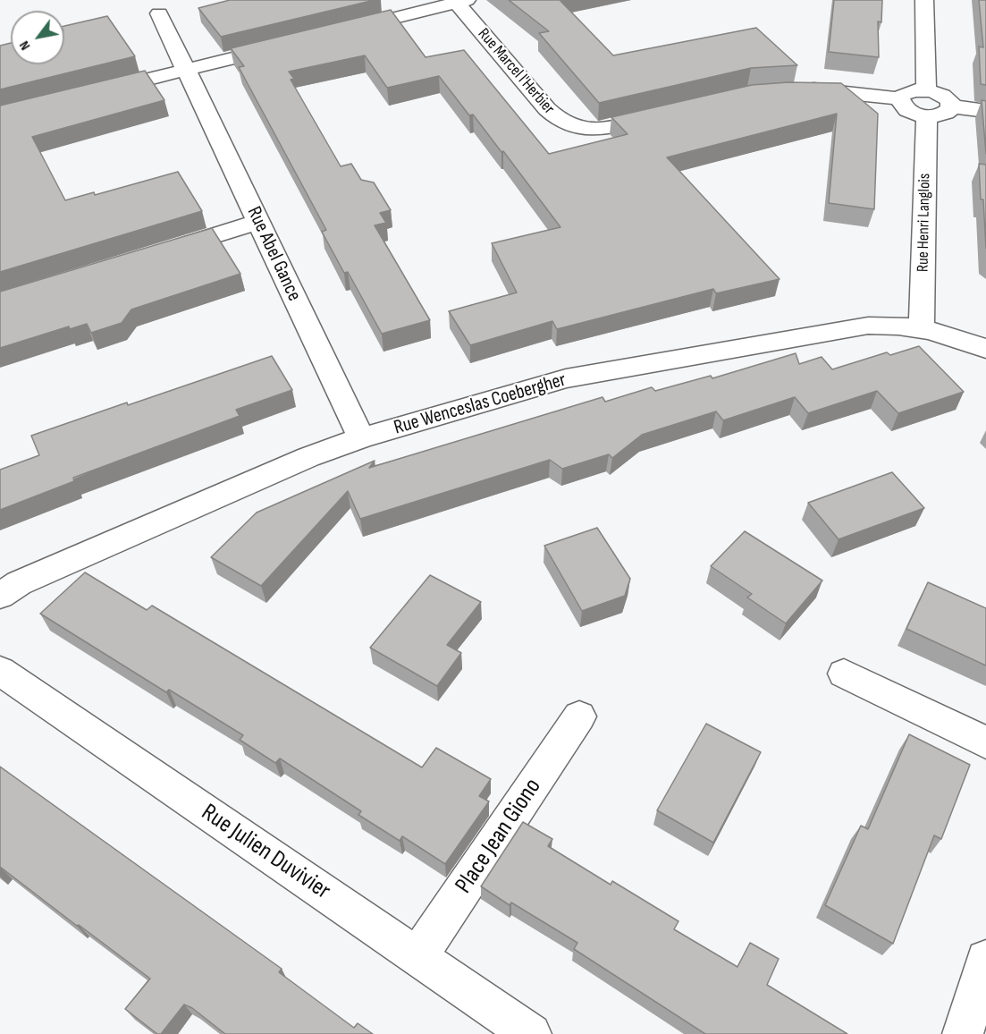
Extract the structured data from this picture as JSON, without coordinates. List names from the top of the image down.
{
  "streets": {
    "street": [
      "Rue Marcel l'Herbier",
      "Rue Henri Langlois",
      "Rue Abel Gance",
      "Rue Wenceslas Coebergher",
      "Place Jean Giono",
      "Rue Julien Duvivier"
    ]
  },
  "crossings": [
    ["Rue Henri Langlois", "Rue Wenceslas Coebergher"],
    ["Rue Abel Gance", "Rue Wenceslas Coebergher"],
    ["Place Jean Giono", "Rue Julien Duvivier"]
  ],
  "north": "bottom left"
}
